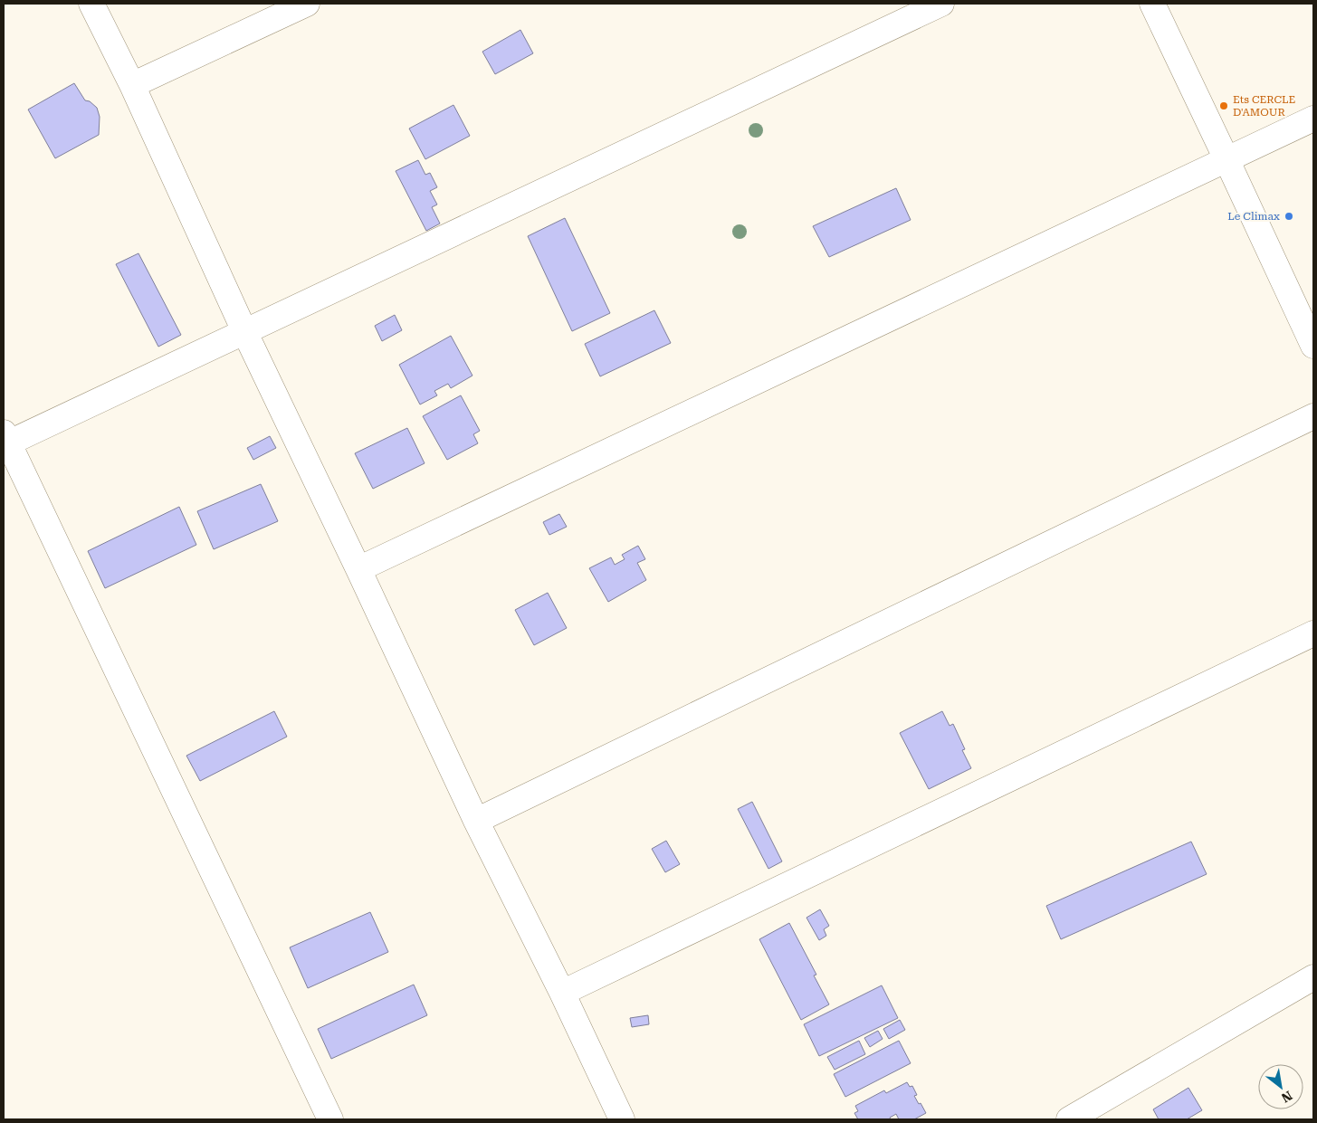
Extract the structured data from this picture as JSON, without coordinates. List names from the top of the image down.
{
  "places": ["Ets CERCLE D'AMOUR", "Le Climax"],
  "north": "bottom right"
}
